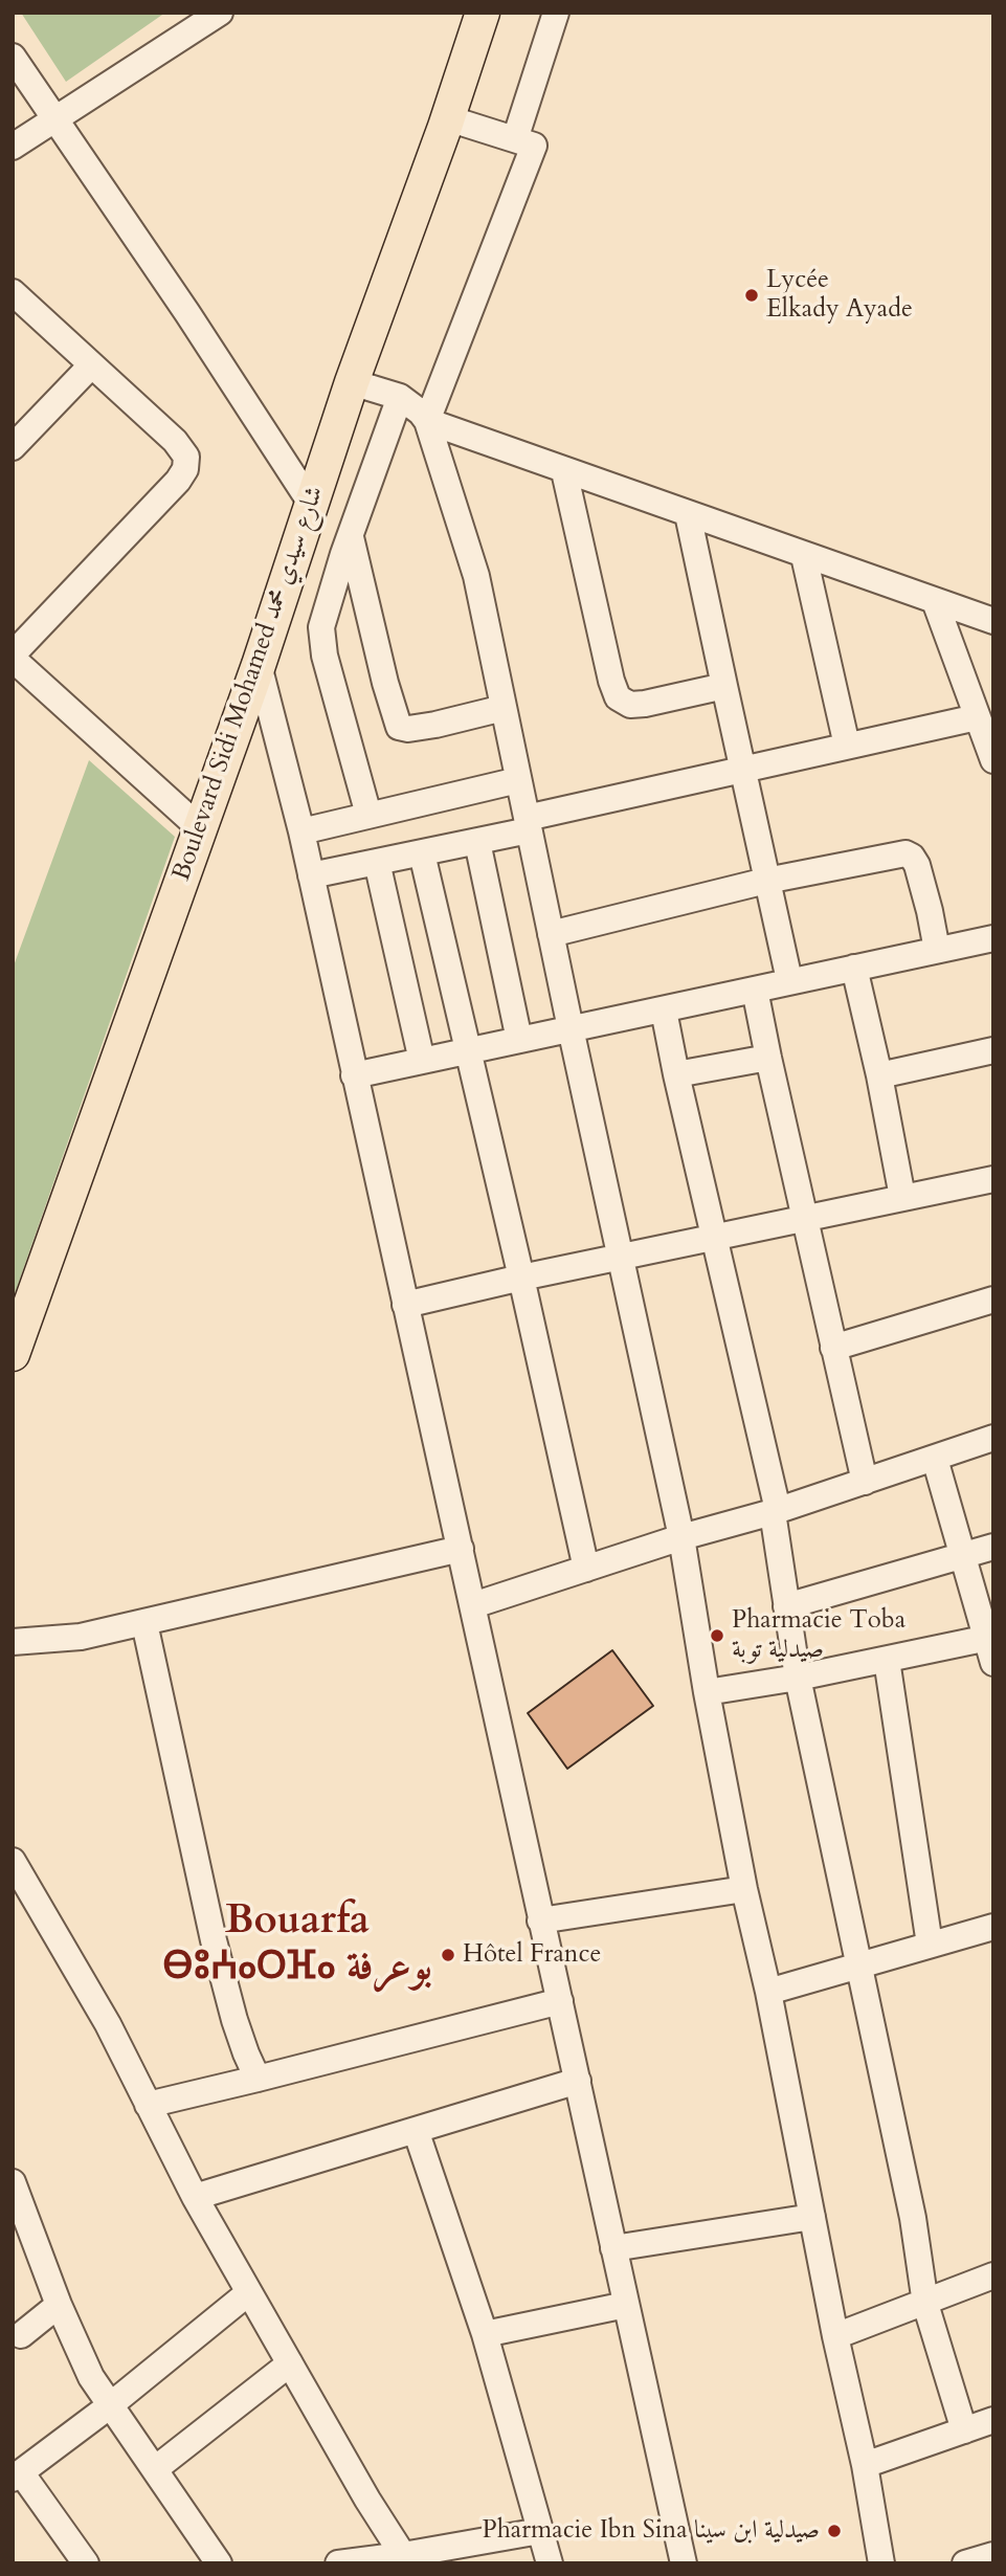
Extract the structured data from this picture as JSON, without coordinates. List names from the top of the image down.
{
  "streets": {
    "main road": ["Boulevard Sidi Mohamed شارع سيدي محمد"]
  },
  "districts": ["Bouarfa ⴱⵓⵄⴰⵔⴼⴰ بوعرفة"],
  "places": [
    "Lycée Elkady Ayade",
    "Pharmacie Toba صيدلية توبة",
    "Hôtel France",
    "Pharmacie Ibn Sina صيدلية ابن سينا"
  ]
}
